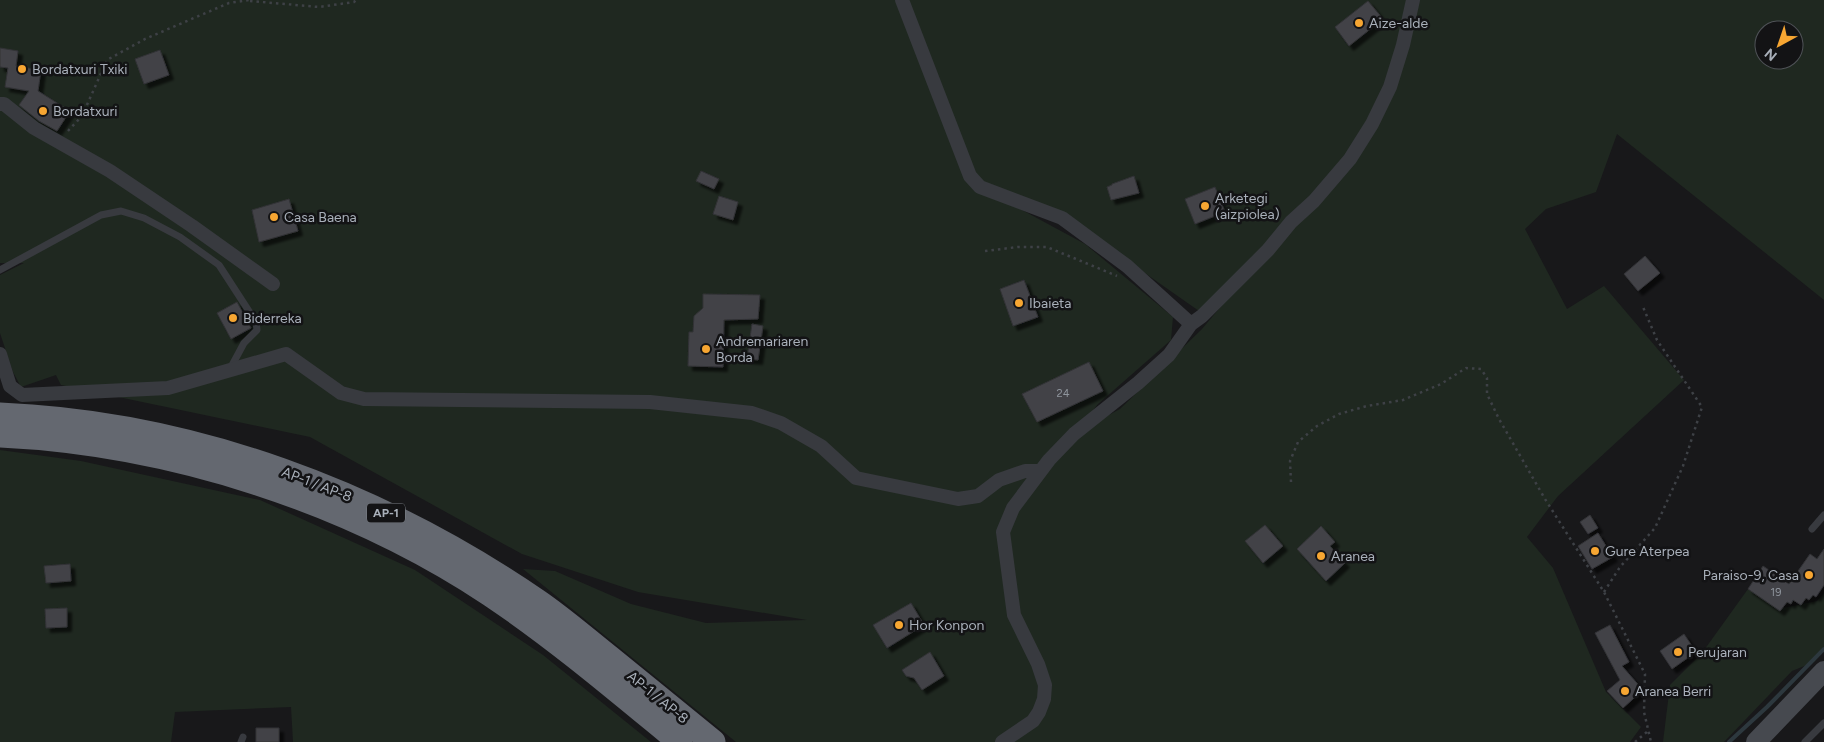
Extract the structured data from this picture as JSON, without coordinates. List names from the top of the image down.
{
  "streets": {
    "highway": ["AP-1 / AP-8", "AP-1"]
  },
  "places": [
    "Aize-alde",
    "Bordatxuri Txiki",
    "Bordatxuri",
    "Arketegi (aizpiolea)",
    "Casa Baena",
    "Ibaieta",
    "Biderreka",
    "Andremariaren Borda",
    "Gure Aterpea",
    "Aranea",
    "Paraiso-9, Casa",
    "Hor Konpon",
    "Perujaran",
    "Aranea Berri"
  ],
  "house_numbers": ["24", "19"],
  "north": "bottom left"
}
